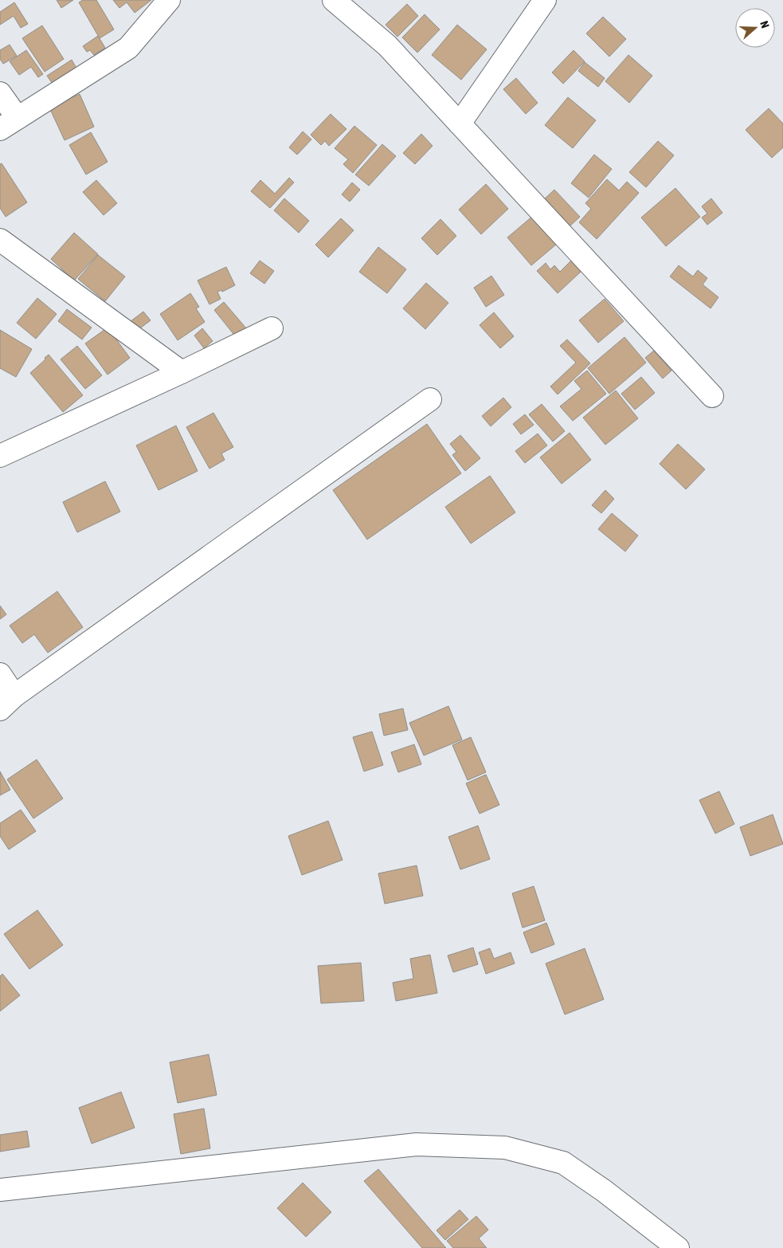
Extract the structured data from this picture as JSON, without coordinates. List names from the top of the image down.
{
  "north": "right"
}
